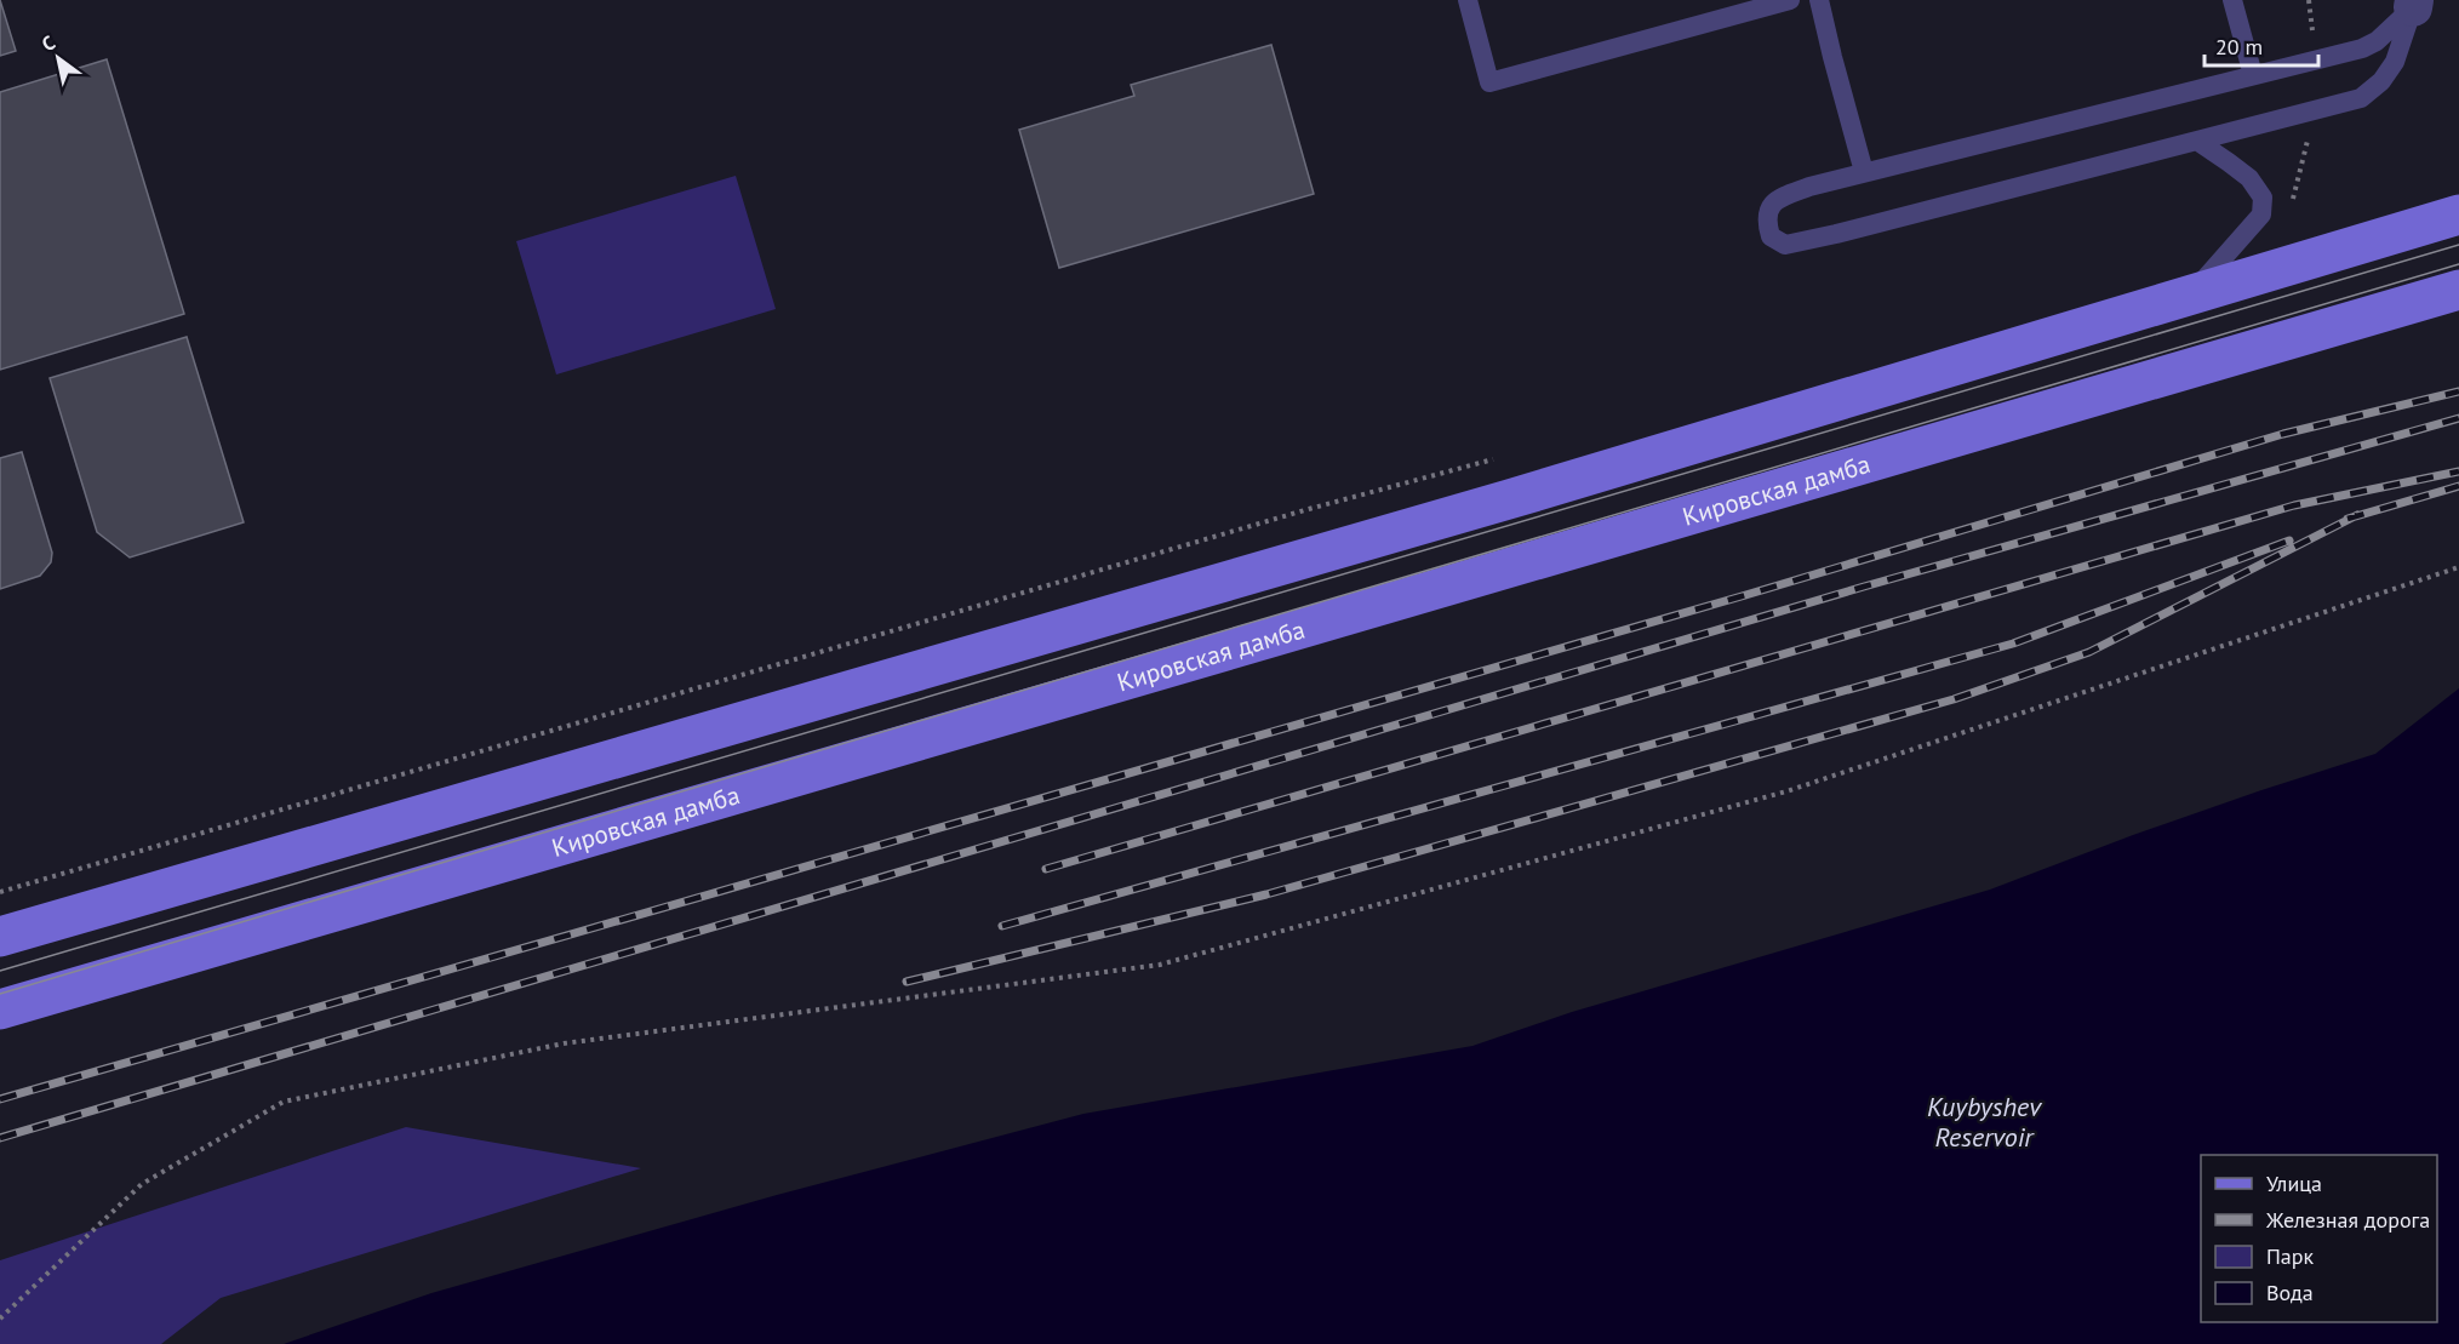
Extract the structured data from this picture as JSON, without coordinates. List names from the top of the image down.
{
  "streets": {
    "main road": ["Кировская дамба"]
  },
  "water": ["Kuybyshev Reservoir"],
  "legend": [
    "Улица",
    "Железная дорога",
    "Парк",
    "Вода"
  ],
  "scale_bar": "20 m",
  "north": "top left"
}
